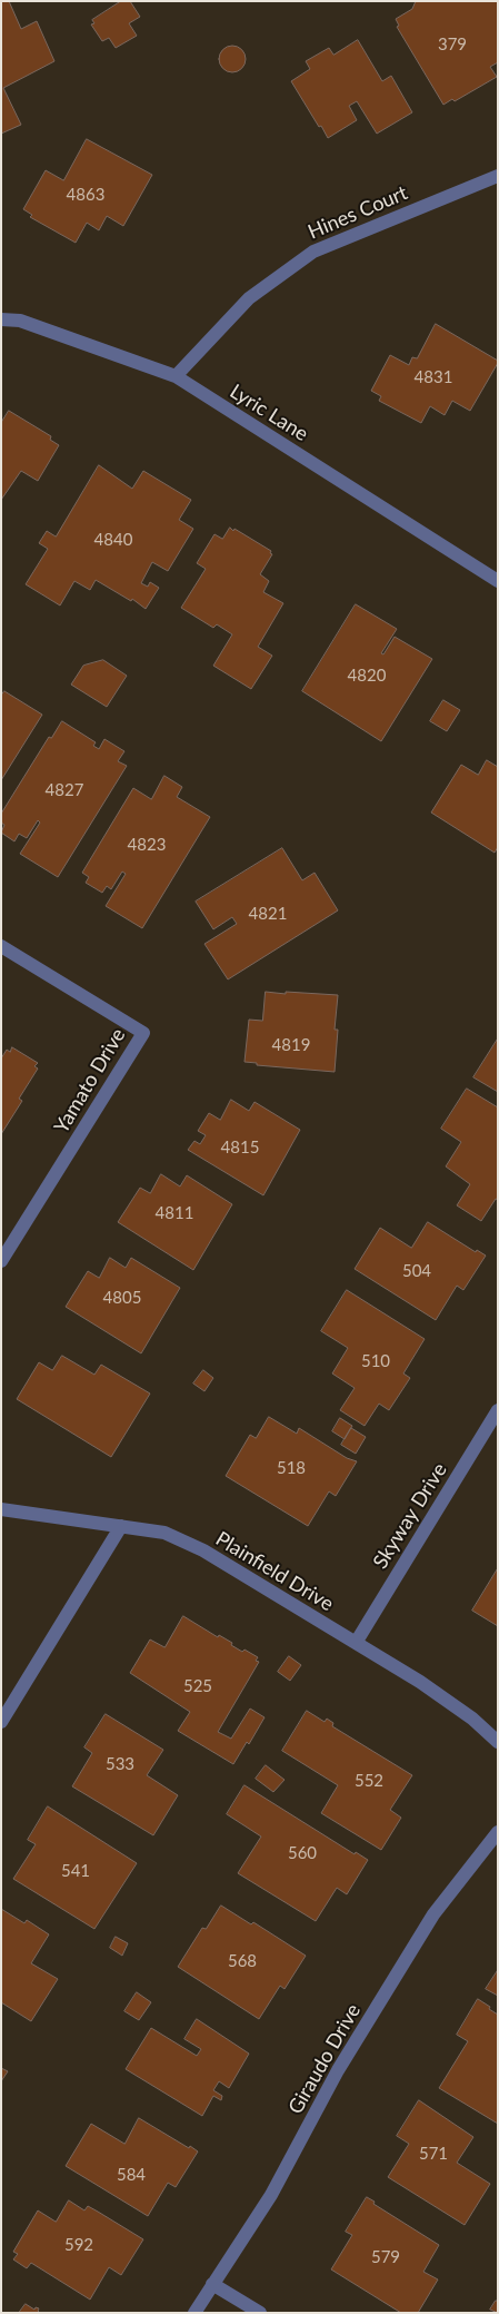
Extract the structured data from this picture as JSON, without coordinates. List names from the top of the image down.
{
  "streets": {
    "street": [
      "Hines Court",
      "Lyric Lane",
      "Yamato Drive",
      "Skyway Drive",
      "Plainfield Drive",
      "Giraudo Drive"
    ]
  },
  "crossings": [
    ["Hines Court", "Lyric Lane"],
    ["Skyway Drive", "Plainfield Drive"]
  ],
  "house_numbers": [
    "379",
    "4863",
    "4831",
    "4840",
    "4820",
    "4827",
    "4823",
    "4821",
    "4819",
    "4815",
    "4811",
    "504",
    "4805",
    "510",
    "518",
    "525",
    "533",
    "552",
    "560",
    "541",
    "568",
    "571",
    "584",
    "592",
    "579"
  ]
}
